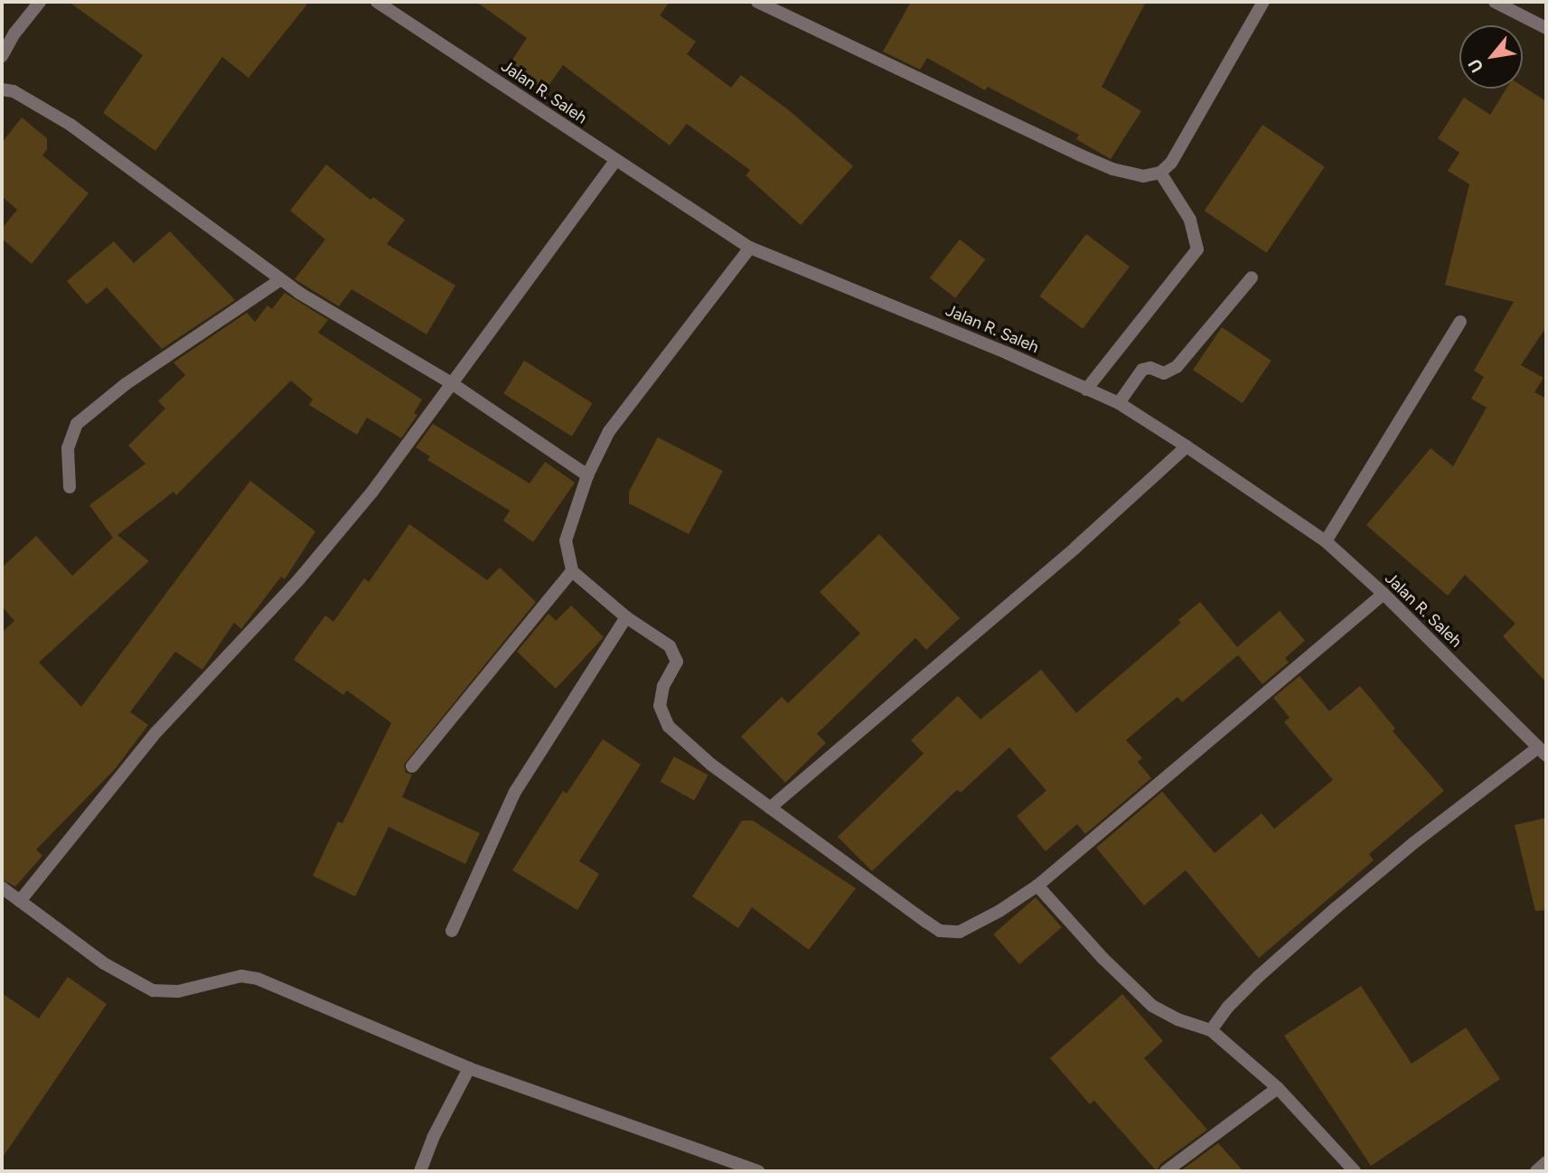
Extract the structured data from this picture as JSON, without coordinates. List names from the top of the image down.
{
  "streets": {
    "street": ["Jalan R. Saleh"]
  },
  "north": "bottom left"
}
